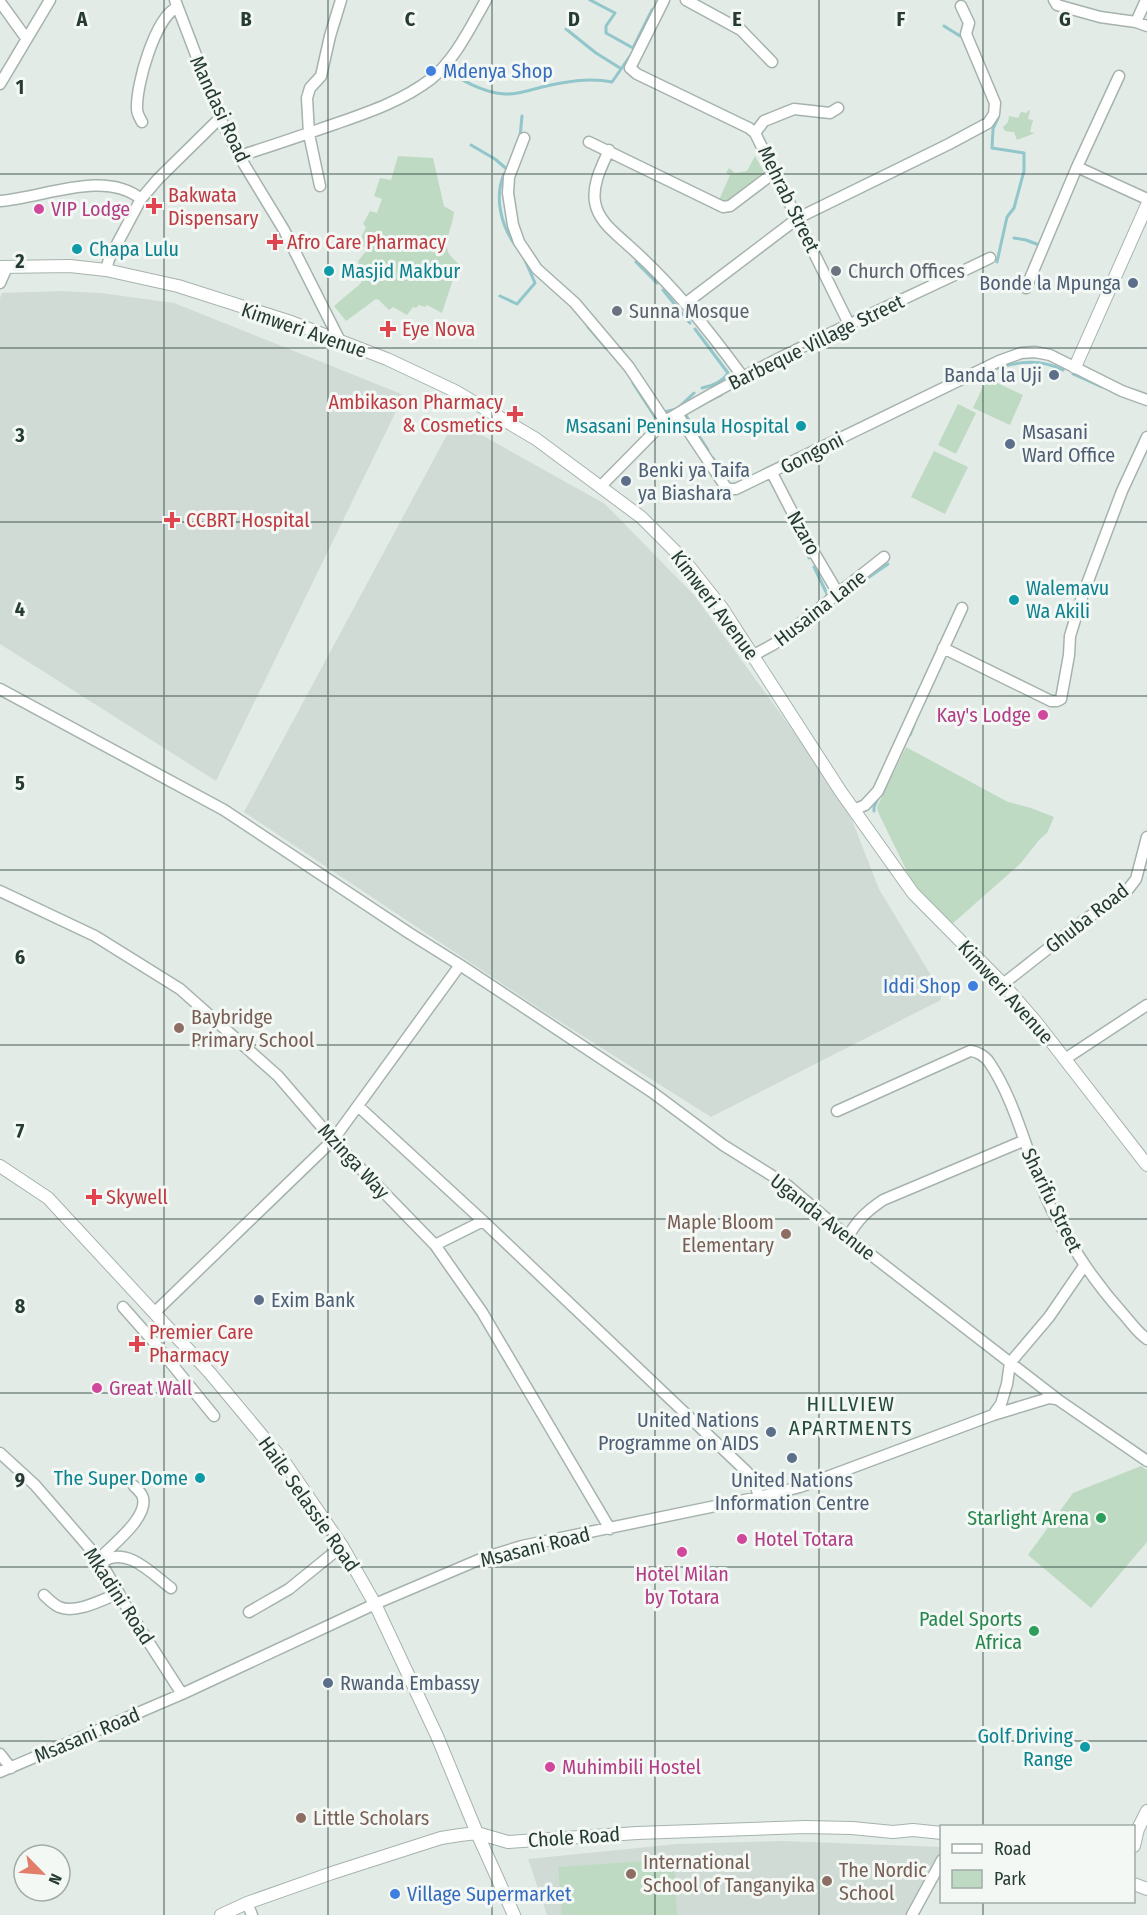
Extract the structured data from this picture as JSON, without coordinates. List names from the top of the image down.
{
  "streets": {
    "street": [
      "Mandasi Road",
      "Mehrab Street",
      "Kimweri Avenue",
      "Barbeque Village Street",
      "Gongoni",
      "Nzaro",
      "Husaina Lane",
      "Ghuba Road",
      "Mzinga Way",
      "Sharifu Street",
      "Uganda Avenue",
      "Haile Selassie Road",
      "Msasani Road",
      "Mkadini Road",
      "Chole Road"
    ]
  },
  "crossings": [
    ["Mandasi Road", "Kimweri Avenue"],
    ["Mehrab Street", "Barbeque Village Street"],
    ["Kimweri Avenue", "Husaina Lane"],
    ["Kimweri Avenue", "Ghuba Road"],
    ["Barbeque Village Street", "Gongoni"],
    ["Gongoni", "Nzaro"],
    ["Nzaro", "Husaina Lane"],
    ["Mzinga Way", "Msasani Road"],
    ["Uganda Avenue", "Msasani Road"],
    ["Haile Selassie Road", "Msasani Road"],
    ["Haile Selassie Road", "Chole Road"],
    ["Msasani Road", "Mkadini Road"]
  ],
  "districts": ["HILLVIEW APARTMENTS"],
  "places": {
    "other": [
      "Mdenya Shop",
      "VIP Lodge",
      "Chapa Lulu",
      "Masjid Makbur",
      "Church Offices",
      "Bonde la Mpunga",
      "Sunna Mosque",
      "Banda la Uji",
      "Msasani Peninsula Hospital",
      "Msasani Ward Office",
      "Benki ya Taifa ya Biashara",
      "Walemavu Wa Akili",
      "Kay's Lodge",
      "Iddi Shop",
      "Baybridge Primary School",
      "Maple Bloom Elementary",
      "Exim Bank",
      "Great Wall",
      "United Nations Programme on AIDS",
      "United Nations Information Centre",
      "The Super Dome",
      "Starlight Arena",
      "Hotel Totara",
      "Hotel Milan by Totara",
      "Padel Sports Africa",
      "Rwanda Embassy",
      "Golf Driving Range",
      "Muhimbili Hostel",
      "Little Scholars",
      "International School of Tanganyika",
      "The Nordic School",
      "Village Supermarket"
    ],
    "health": [
      "Bakwata Dispensary",
      "Afro Care Pharmacy",
      "Eye Nova",
      "Ambikason Pharmacy & Cosmetics",
      "CCBRT Hospital",
      "Skywell",
      "Premier Care Pharmacy"
    ]
  },
  "legend": ["Road", "Park"],
  "north": "bottom right",
  "grid": {
    "columns": [
      "A",
      "B",
      "C",
      "D",
      "E",
      "F",
      "G"
    ],
    "rows": [
      "1",
      "2",
      "3",
      "4",
      "5",
      "6",
      "7",
      "8",
      "9"
    ]
  }
}
